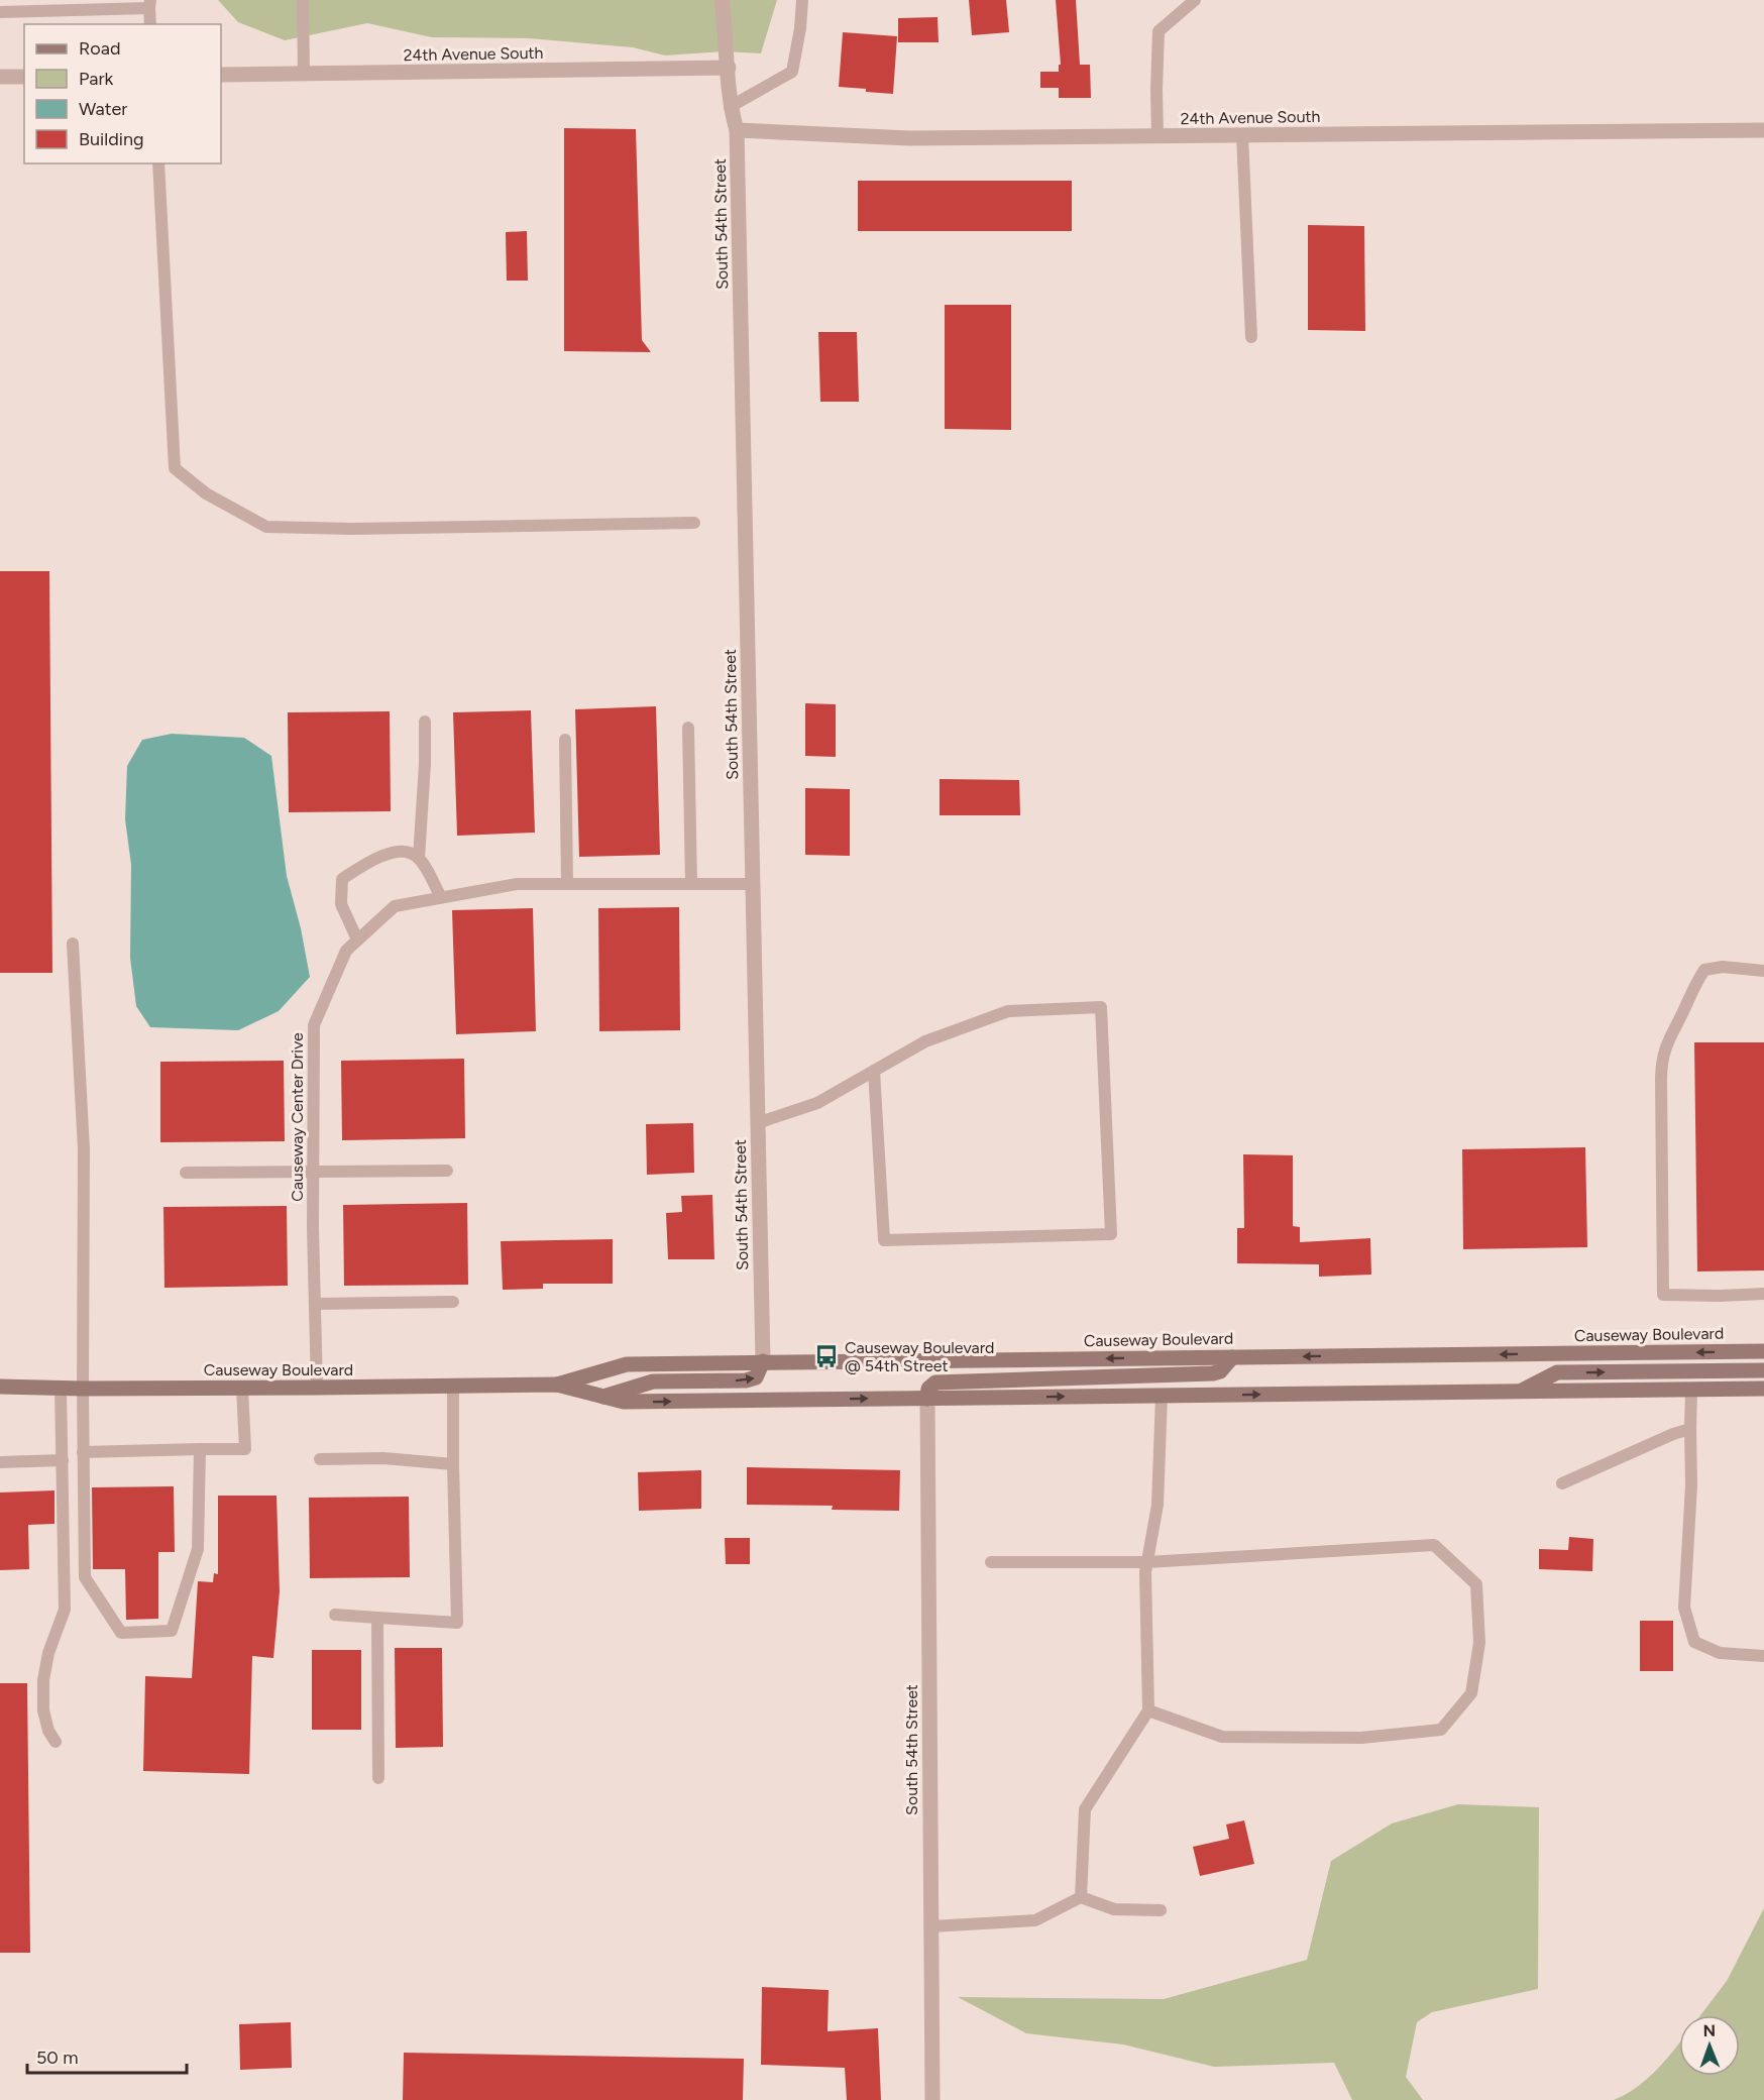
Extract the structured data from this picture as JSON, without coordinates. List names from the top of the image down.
{
  "streets": {
    "main road": ["Causeway Boulevard"],
    "street": ["24th Avenue South", "South 54th Street"],
    "lane": ["Causeway Center Drive"]
  },
  "crossings": [
    ["24th Avenue South", "South 54th Street"],
    ["South 54th Street", "Causeway Center Drive"],
    ["South 54th Street", "Causeway Boulevard"],
    ["Causeway Center Drive", "Causeway Boulevard"]
  ],
  "places": {
    "bus stop": ["Causeway Boulevard @ 54th Street"]
  },
  "legend": [
    "Road",
    "Park",
    "Water",
    "Building"
  ],
  "scale_bar": "50 m",
  "north": "top"
}
